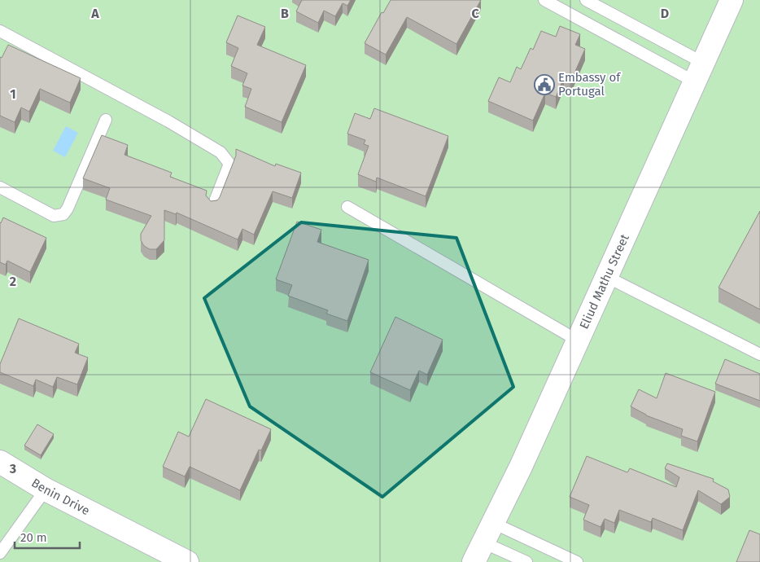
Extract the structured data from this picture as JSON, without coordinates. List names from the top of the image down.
{
  "streets": {
    "street": ["Eliud Mathu Street", "Benin Drive"]
  },
  "places": {
    "public building": ["Embassy of Portugal"]
  },
  "scale_bar": "20 m",
  "grid": {
    "columns": [
      "A",
      "B",
      "C",
      "D"
    ],
    "rows": ["1", "2", "3"]
  }
}
